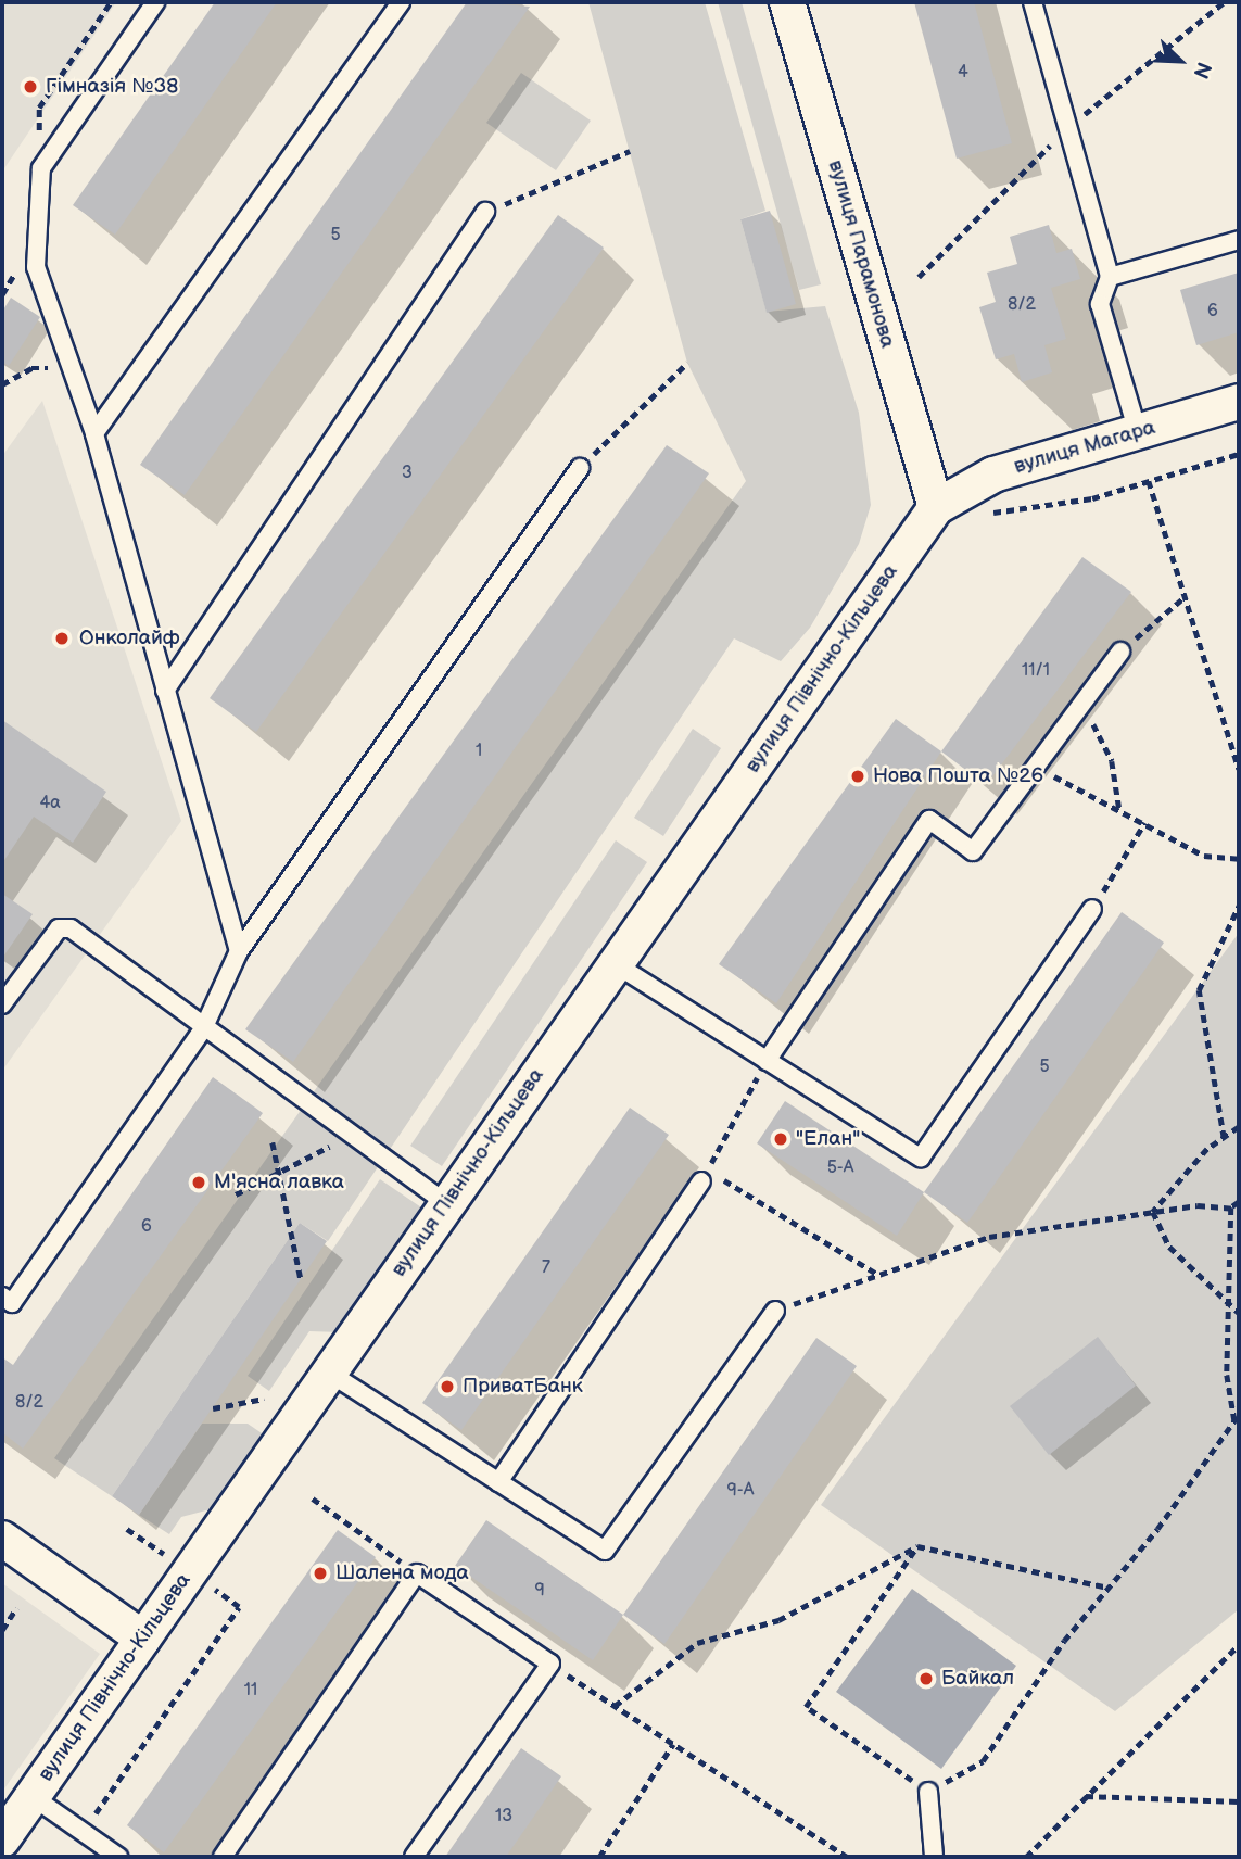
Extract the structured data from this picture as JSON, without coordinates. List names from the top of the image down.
{
  "streets": {
    "street": ["вулиця Парамонова", "вулиця Магара", "вулиця Північно-Кільцева"]
  },
  "crossings": [
    ["вулиця Парамонова", "вулиця Магара"],
    ["вулиця Парамонова", "вулиця Північно-Кільцева"],
    ["вулиця Магара", "вулиця Північно-Кільцева"]
  ],
  "places": [
    "Гімназія №38",
    "Онколайф",
    "Нова Пошта №26",
    "\"Елан\"",
    "М'ясна лавка",
    "ПриватБанк",
    "Шалена мода",
    "Байкал"
  ],
  "house_numbers": [
    "4",
    "5",
    "8/2",
    "6",
    "3",
    "11/1",
    "1",
    "4а",
    "5",
    "5-А",
    "6",
    "7",
    "8/2",
    "9-А",
    "9",
    "11",
    "13"
  ],
  "north": "bottom right"
}
